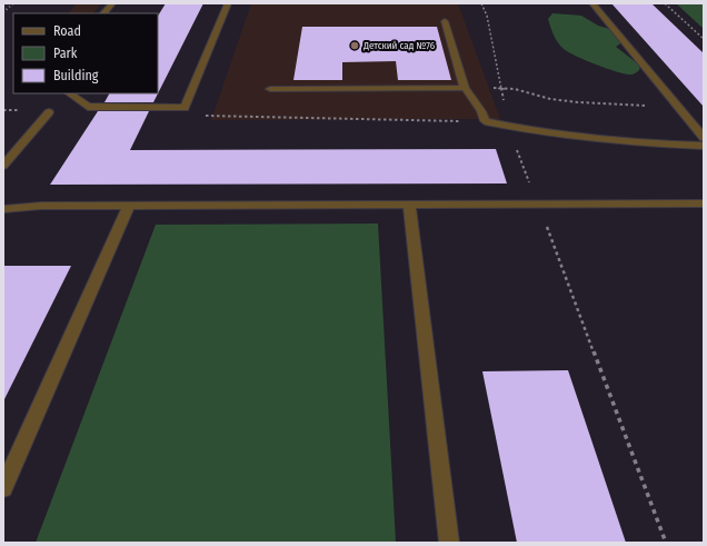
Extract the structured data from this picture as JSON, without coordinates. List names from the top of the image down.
{
  "places": ["Детский сад №76"],
  "legend": ["Road", "Park", "Building"]
}
